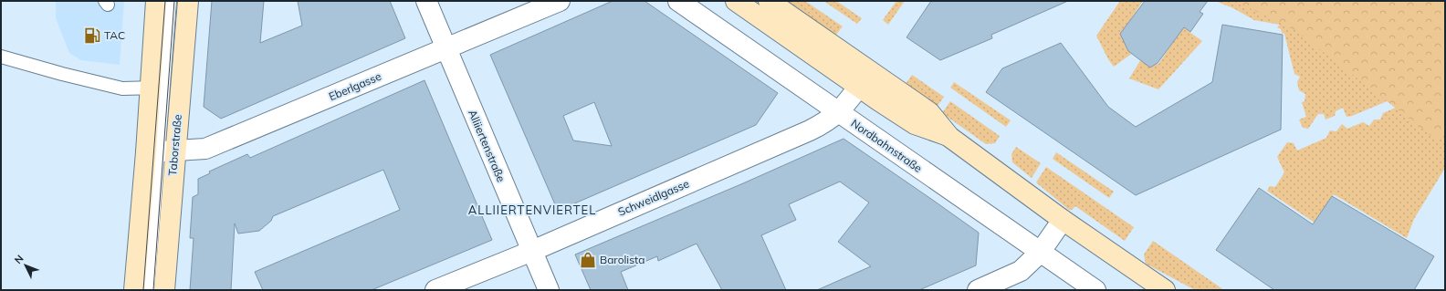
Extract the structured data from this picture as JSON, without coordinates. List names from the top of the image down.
{
  "streets": {
    "main road": ["Taborstraße"],
    "street": [
      "Eberlgasse",
      "Alliiertenstraße",
      "Nordbahnstraße",
      "Schweidlgasse"
    ]
  },
  "crossings": [
    ["Eberlgasse", "Taborstraße"],
    ["Eberlgasse", "Alliiertenstraße"],
    ["Alliiertenstraße", "Schweidlgasse"],
    ["Nordbahnstraße", "Schweidlgasse"]
  ],
  "districts": ["ALLIIERTENVIERTEL"],
  "places": {
    "fuel station": ["TAC"],
    "shop": ["Barolista"]
  },
  "north": "top left"
}
